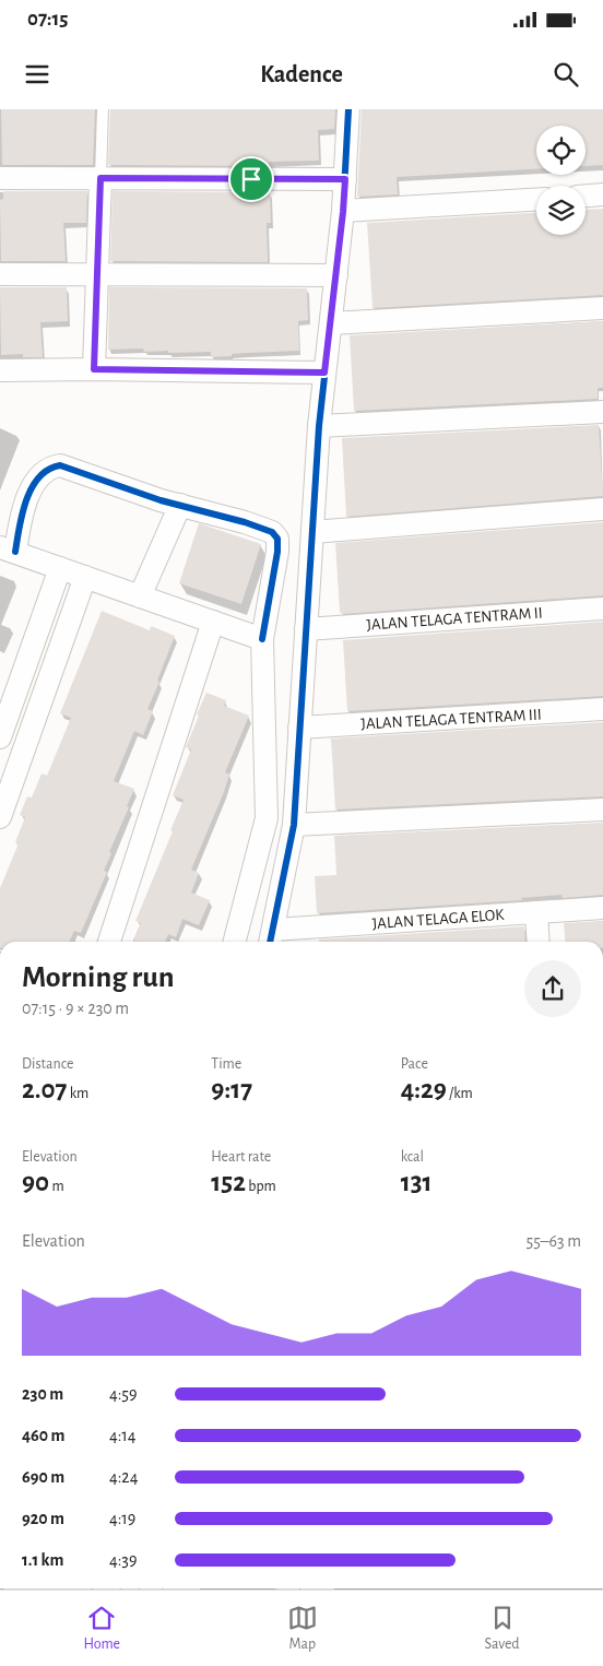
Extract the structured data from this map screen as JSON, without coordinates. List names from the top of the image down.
{
  "streets": {
    "street": ["JALAN TELAGA TENTRAM II", "JALAN TELAGA TENTRAM III", "JALAN TELAGA ELOK"]
  },
  "page": {
    "status": "07:15",
    "header": "Kadence",
    "heading": ["Morning run", "07:15 · 9 × 230 m"],
    "stats": [
      ["Distance", "2.07 km"],
      ["Time", "9:17"],
      ["Pace", "4:29 /km"],
      ["Elevation", "90 m"],
      ["Heart rate", "152 bpm"],
      ["kcal", "131"]
    ],
    "chart": ["Elevation", "55–63 m"],
    "list": [
      {
        "name": "230 m",
        "note": "4:59"
      },
      {
        "name": "460 m",
        "note": "4:14"
      },
      {
        "name": "690 m",
        "note": "4:24"
      },
      {
        "name": "920 m",
        "note": "4:19"
      },
      {
        "name": "1.1 km",
        "note": "4:39"
      }
    ],
    "tabs": ["Home", "Map", "Saved"]
  }
}
